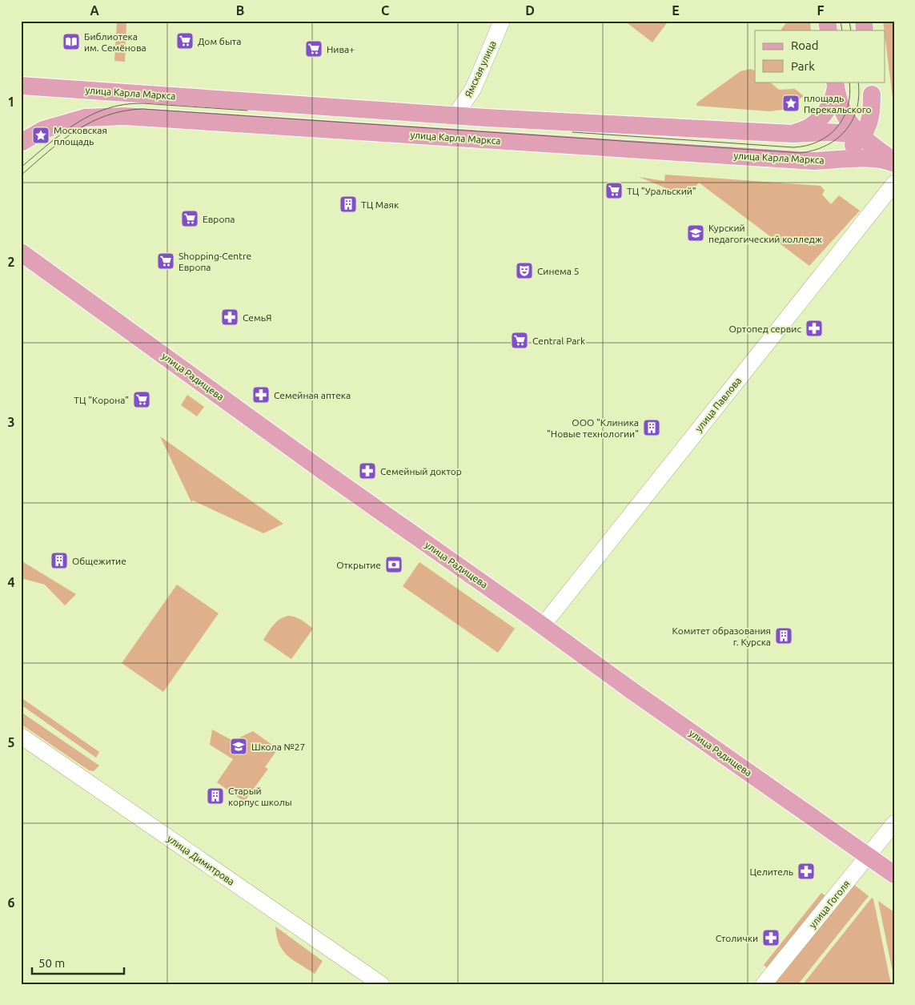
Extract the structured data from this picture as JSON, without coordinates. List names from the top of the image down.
{
  "streets": {
    "main road": [
      "Ямская улица",
      "улица Карла Маркса",
      "улица Радищева",
      "улица Павлова",
      "улица Димитрова",
      "улица Гоголя"
    ]
  },
  "crossings": [
    ["Ямская улица", "улица Карла Маркса"],
    ["улица Радищева", "улица Павлова"],
    ["улица Радищева", "улица Гоголя"]
  ],
  "places": {
    "supermarket": [
      "Дом быта",
      "Нива+",
      "ТЦ \"Уральский\"",
      "Европа",
      "Shopping-Centre Европа",
      "Central Park",
      "ТЦ \"Корона\""
    ],
    "library": ["Библиотека им. Семёнова"],
    "place": ["площадь Перекальского", "Московская площадь"],
    "building": [
      "ТЦ Маяк",
      "ООО \"Клиника \"Новые технологии\"",
      "Общежитие",
      "Комитет образования г. Курска",
      "Старый корпус школы"
    ],
    "school or university": ["Курский педагогический колледж", "Школа №27"],
    "theatre": ["Синема 5"],
    "pharmacy": [
      "СемьЯ",
      "Ортопед сервис",
      "Семейная аптека",
      "Семейный доктор",
      "Целитель",
      "Столички"
    ],
    "bank": ["Открытие"]
  },
  "legend": ["Road", "Park"],
  "scale_bar": "50 m",
  "grid": {
    "columns": [
      "A",
      "B",
      "C",
      "D",
      "E",
      "F"
    ],
    "rows": [
      "1",
      "2",
      "3",
      "4",
      "5",
      "6"
    ]
  }
}
